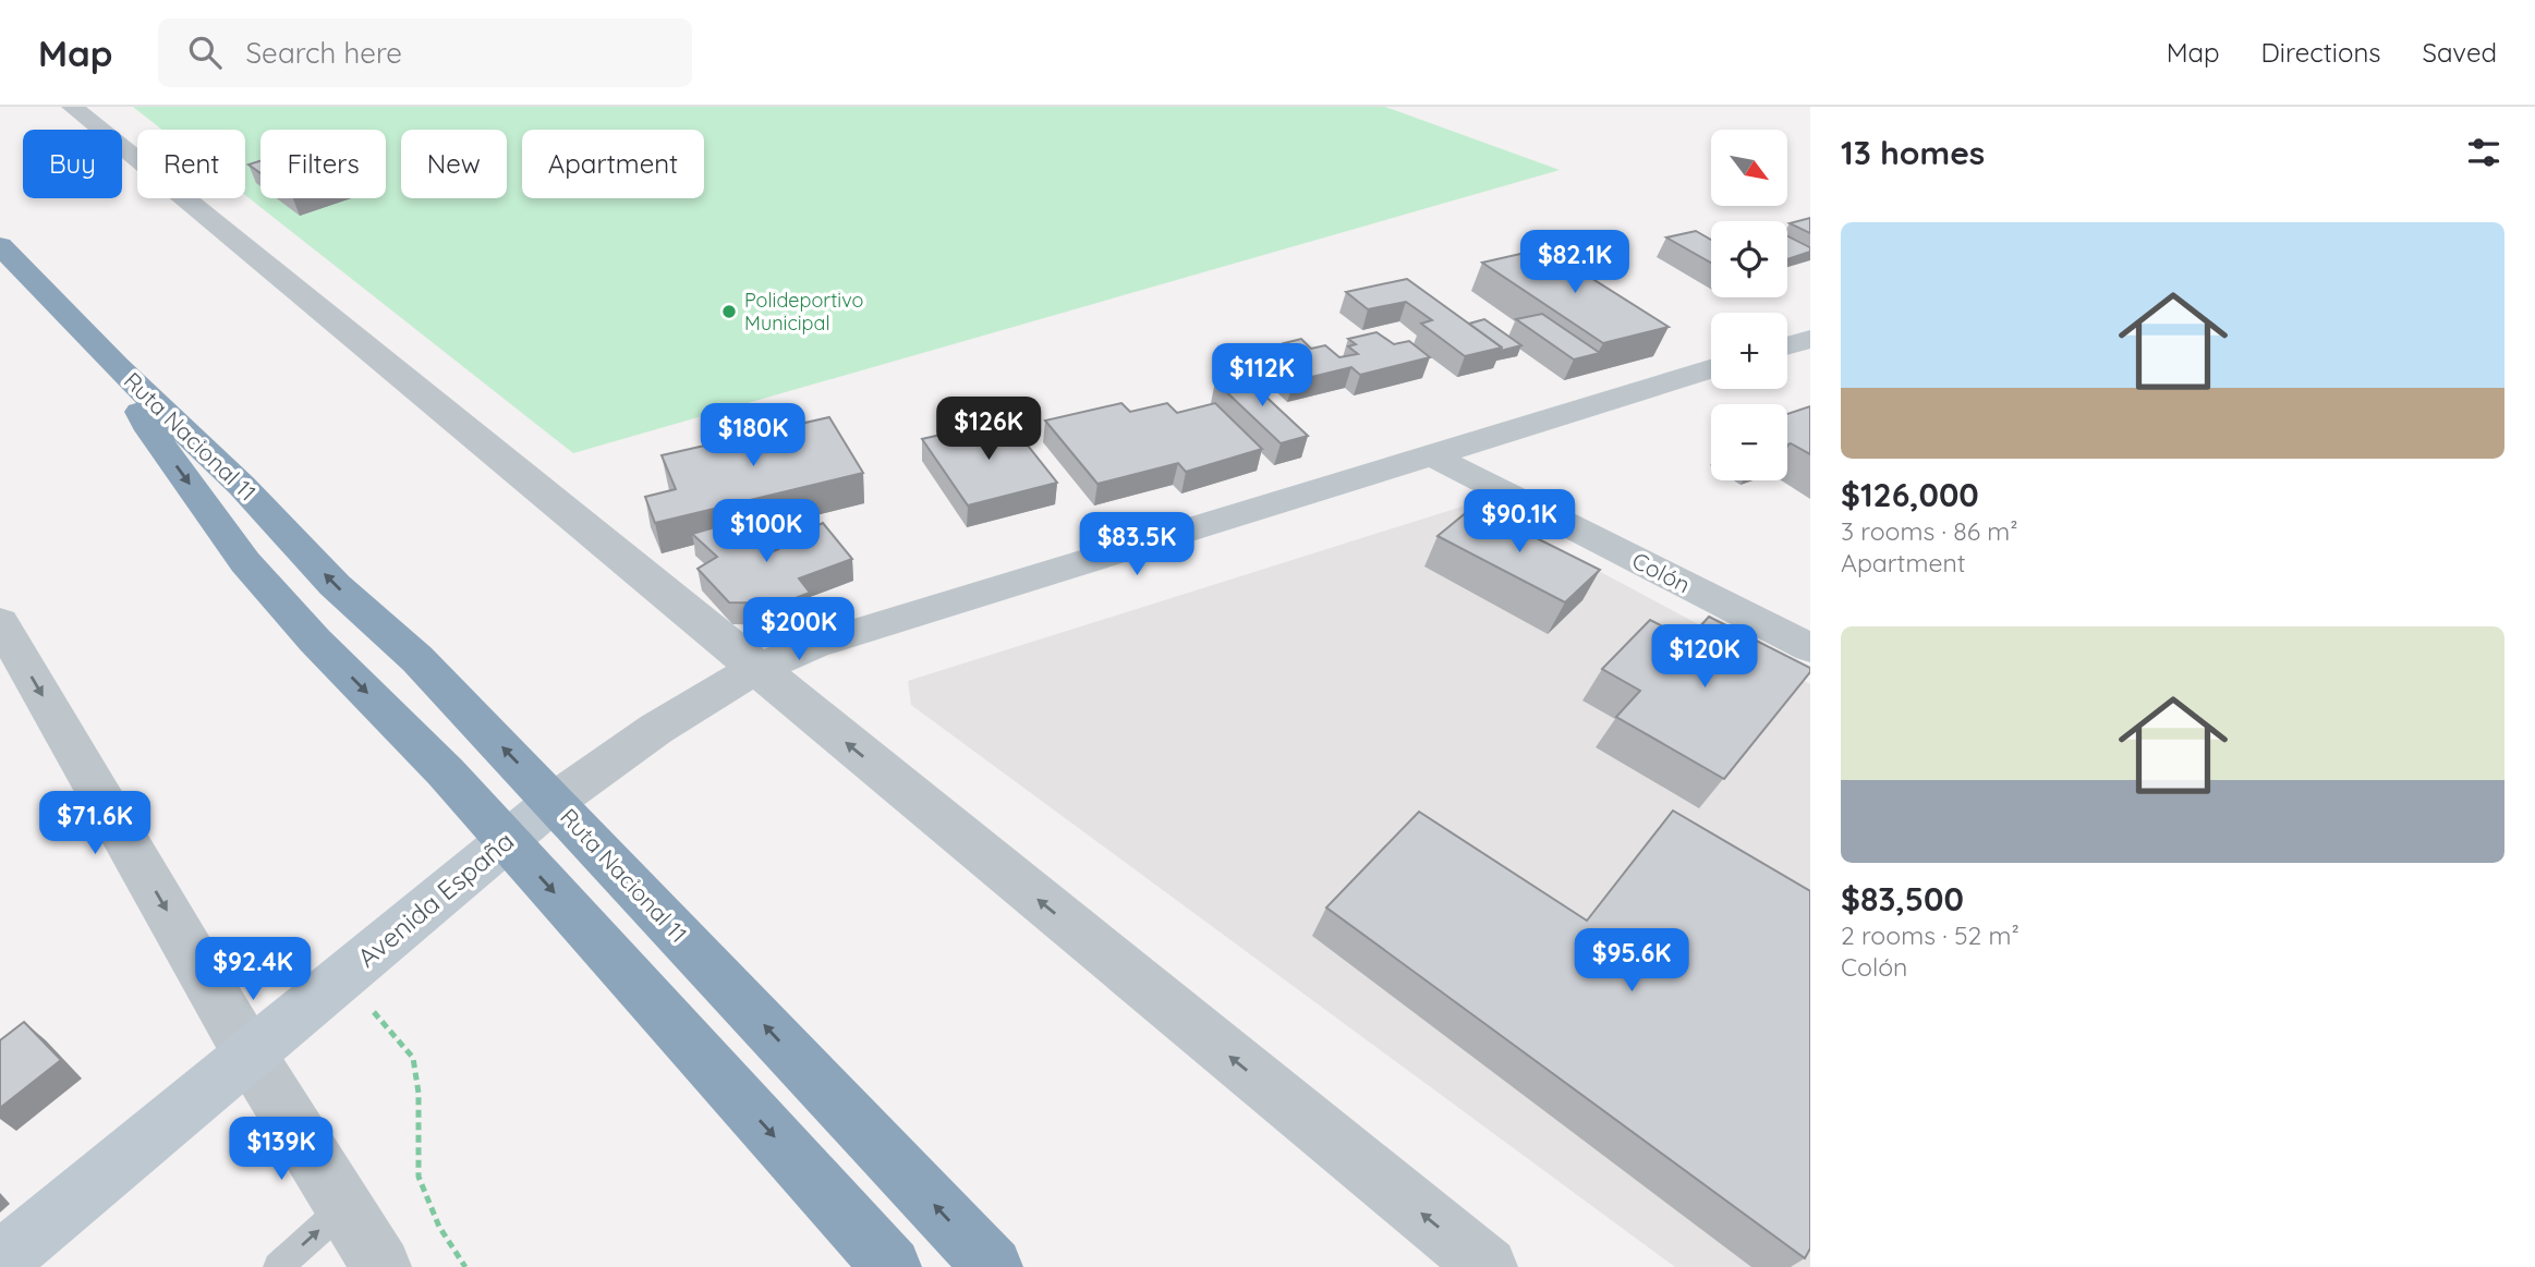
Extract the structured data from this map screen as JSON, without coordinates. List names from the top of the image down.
{
  "streets": {
    "highway": ["Ruta Nacional 11"],
    "main road": ["Avenida España"],
    "street": ["Colón"]
  },
  "crossings": [
    ["Ruta Nacional 11", "Avenida España"]
  ],
  "places": ["Polideportivo Municipal"],
  "north": "bottom right",
  "page": {
    "header": "Map",
    "search": "Search here",
    "nav": ["Map", "Directions", "Saved"],
    "heading": "13 homes",
    "map_buttons": ["+", "−"],
    "chip": [
      "Buy",
      "Rent",
      "Filters",
      "New",
      "Apartment"
    ],
    "list": [
      {
        "name": "$126,000",
        "note": "3 rooms · 86 m² · Apartment"
      },
      {
        "name": "$83,500",
        "note": "2 rooms · 52 m² · Colón"
      }
    ],
    "price": [
      "$82.1K",
      "$112K",
      "$126K",
      "$180K",
      "$90.1K",
      "$100K",
      "$83.5K",
      "$200K",
      "$120K",
      "$71.6K",
      "$95.6K",
      "$92.4K",
      "$139K"
    ]
  }
}
